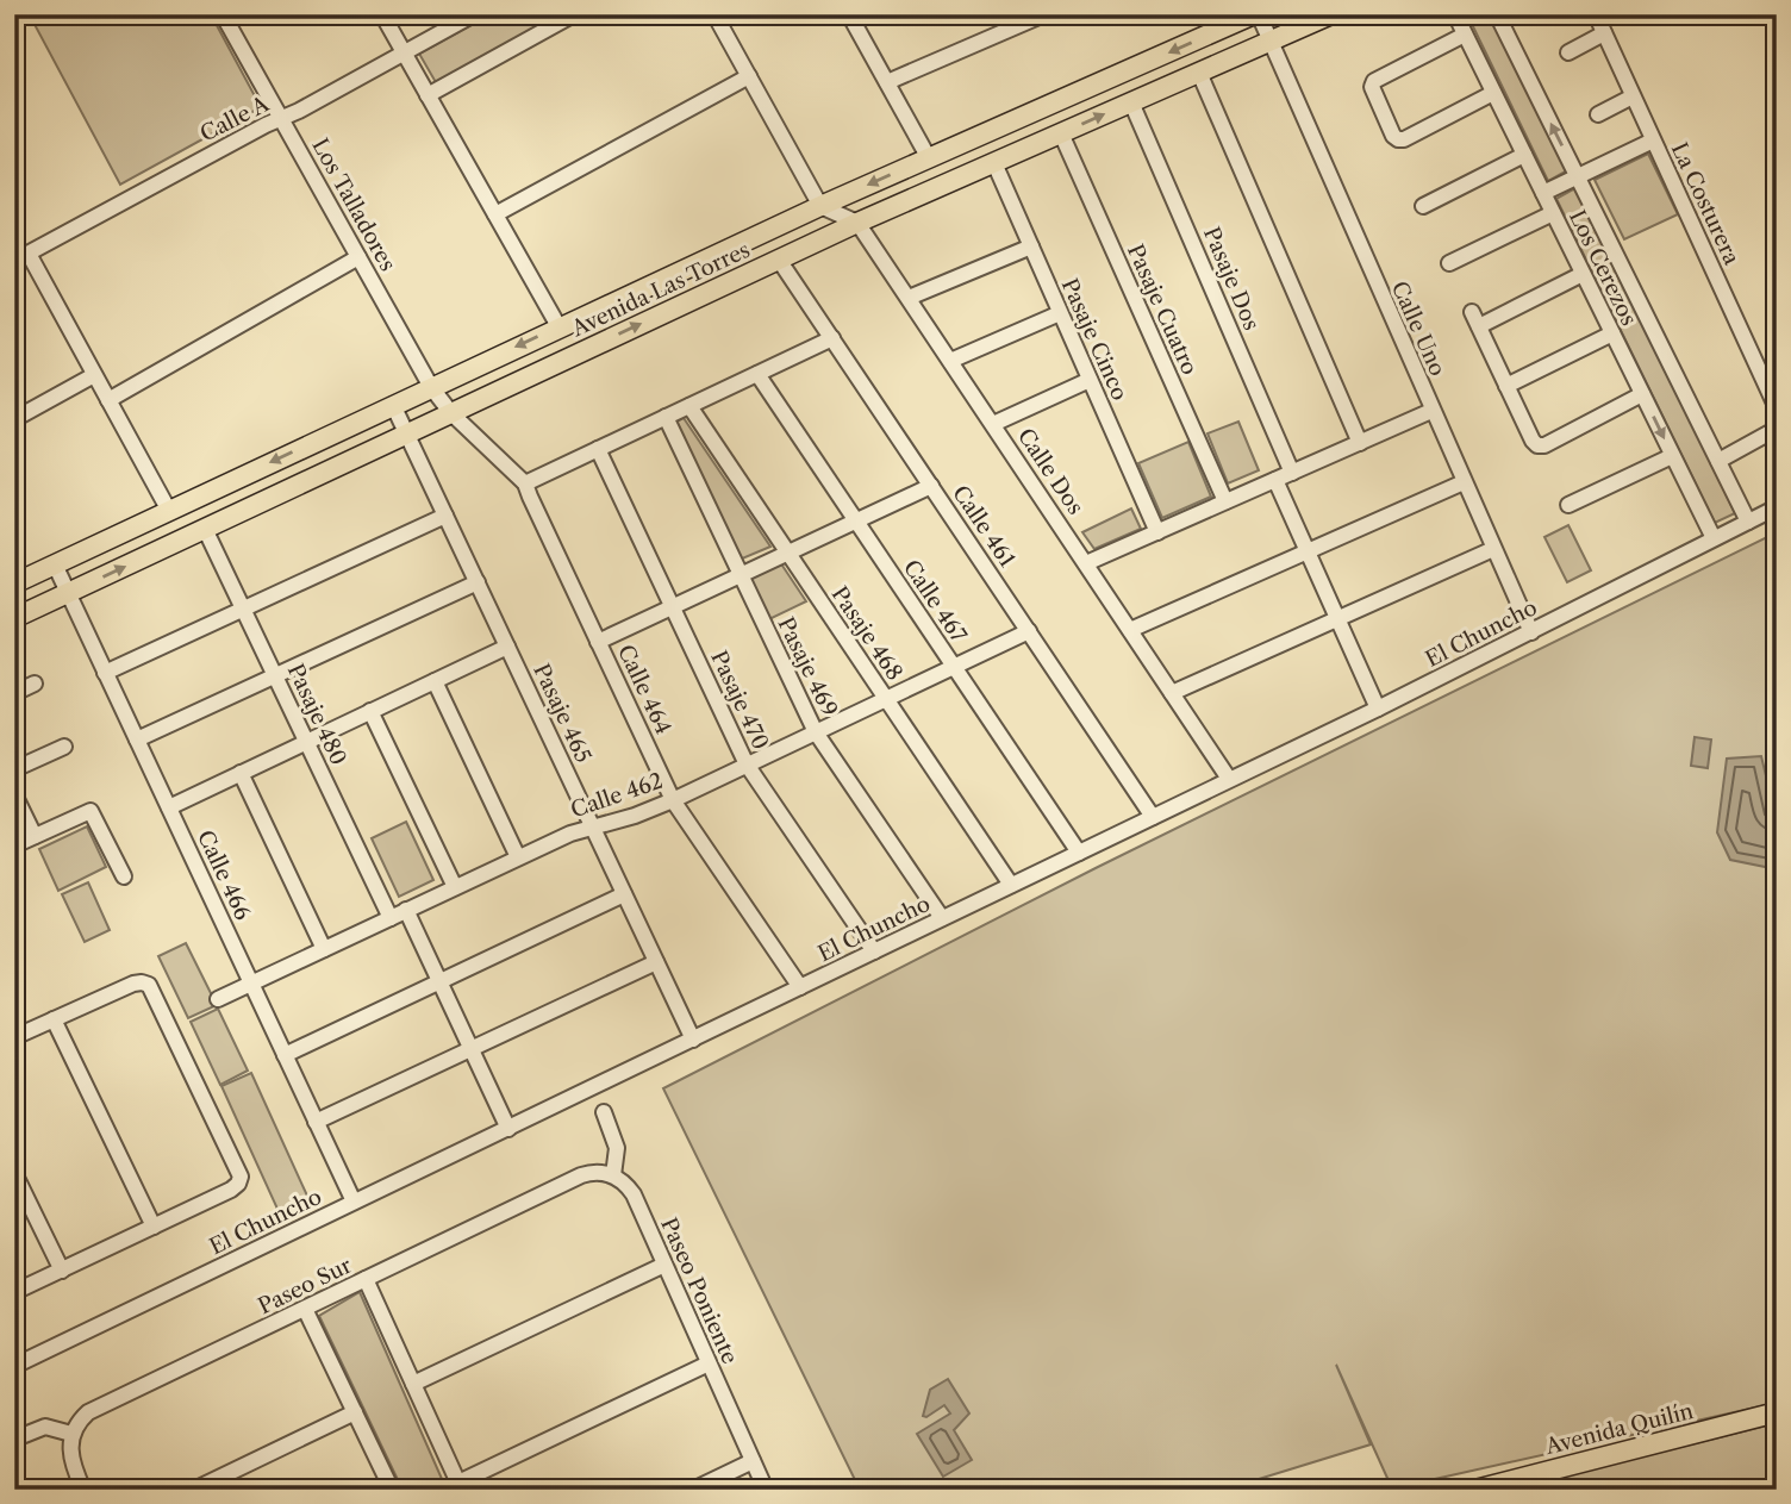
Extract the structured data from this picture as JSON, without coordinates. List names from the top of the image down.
{
  "streets": {
    "main road": ["Avenida Las Torres", "Avenida Quilín"],
    "street": [
      "Calle A",
      "La Costurera",
      "Los Talladores",
      "Los Cerezos",
      "Pasaje Dos",
      "Pasaje Cuatro",
      "Calle Uno",
      "Pasaje Cinco",
      "Calle Dos",
      "Calle 461",
      "Calle 467",
      "Pasaje 468",
      "El Chuncho",
      "Pasaje 469",
      "Calle 464",
      "Pasaje 470",
      "Pasaje 465",
      "Pasaje 480",
      "Calle 462",
      "Calle 466",
      "Paseo Sur",
      "Paseo Poniente"
    ]
  },
  "crossings": [
    ["Calle A", "Los Talladores"],
    ["Los Talladores", "Avenida Las Torres"],
    ["Los Talladores", "Calle 464"],
    ["Los Cerezos", "El Chuncho"],
    ["Pasaje Dos", "Avenida Las Torres"],
    ["Avenida Las Torres", "Pasaje Cuatro"],
    ["Avenida Las Torres", "Calle Uno"],
    ["Avenida Las Torres", "Pasaje Cinco"],
    ["Avenida Las Torres", "Calle Dos"],
    ["Avenida Las Torres", "Calle 461"],
    ["Avenida Las Torres", "Calle 464"],
    ["Avenida Las Torres", "Pasaje 465"],
    ["Avenida Las Torres", "Pasaje 480"],
    ["Avenida Las Torres", "Calle 466"],
    ["Calle Uno", "El Chuncho"],
    ["Calle Dos", "El Chuncho"],
    ["Calle 461", "El Chuncho"],
    ["Calle 461", "Calle 462"],
    ["Calle 467", "El Chuncho"],
    ["Calle 467", "Calle 462"],
    ["Pasaje 468", "El Chuncho"],
    ["Pasaje 468", "Calle 462"],
    ["El Chuncho", "Pasaje 469"],
    ["El Chuncho", "Calle 464"],
    ["El Chuncho", "Pasaje 470"],
    ["El Chuncho", "Pasaje 465"],
    ["El Chuncho", "Calle 466"],
    ["Pasaje 469", "Calle 462"],
    ["Calle 464", "Calle 462"],
    ["Pasaje 470", "Calle 462"],
    ["Pasaje 465", "Calle 462"],
    ["Pasaje 480", "Calle 462"],
    ["Calle 462", "Calle 466"],
    ["Paseo Sur", "Paseo Poniente"]
  ]
}
